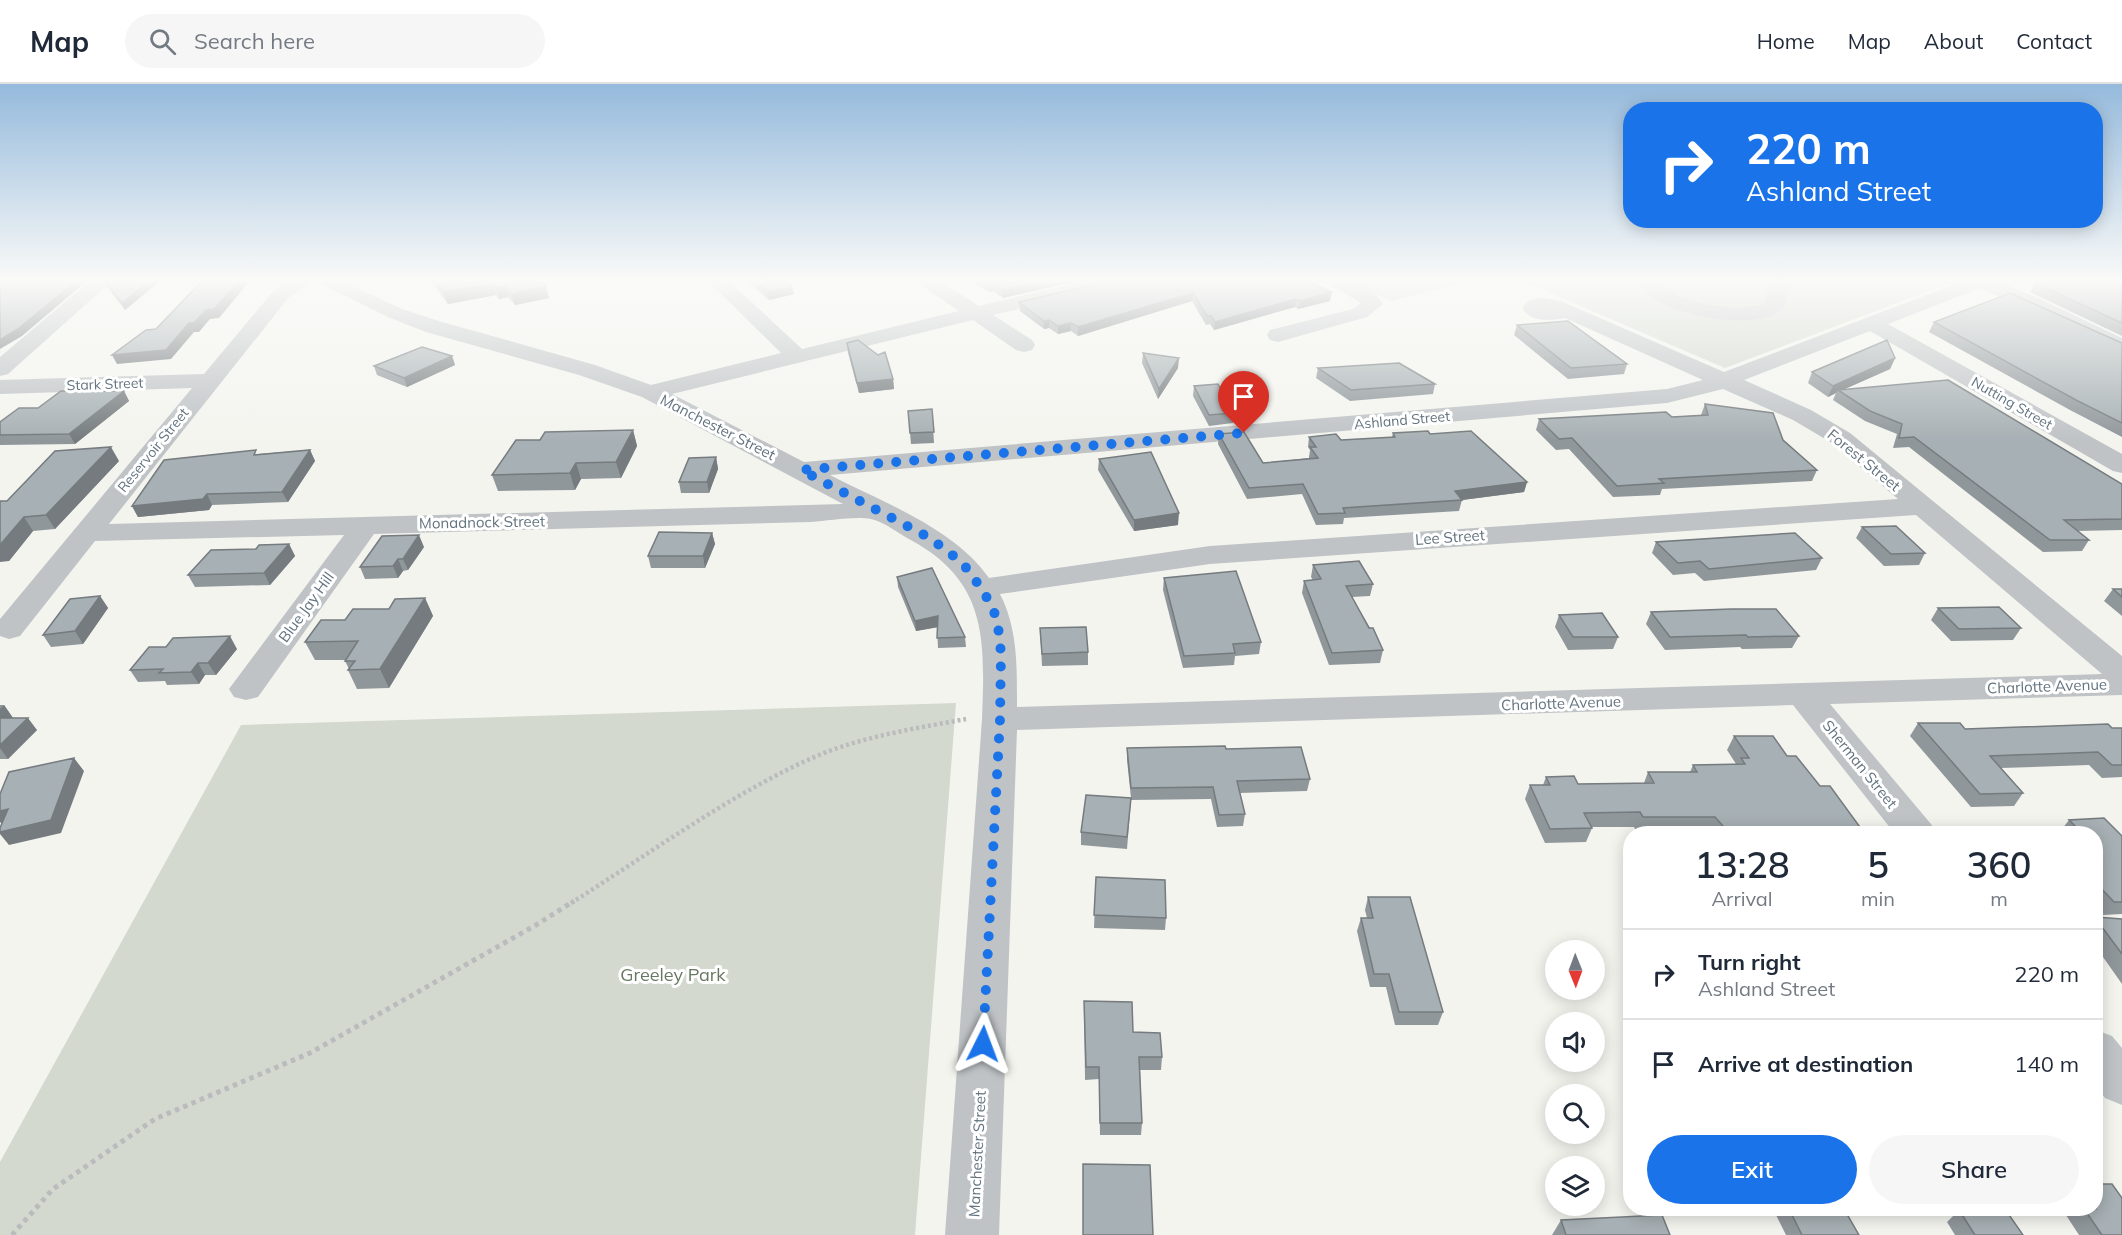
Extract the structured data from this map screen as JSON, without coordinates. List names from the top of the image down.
{
  "streets": {
    "street": [
      "Stark Street",
      "Nutting Street",
      "Ashland Street",
      "Manchester Street",
      "Reservoir Street",
      "Forest Street",
      "Monadnock Street",
      "Lee Street",
      "Blue Jay Hill",
      "Charlotte Avenue",
      "Sherman Street"
    ]
  },
  "crossings": [
    ["Stark Street", "Reservoir Street"],
    ["Ashland Street", "Manchester Street"],
    ["Ashland Street", "Forest Street"],
    ["Manchester Street", "Monadnock Street"],
    ["Manchester Street", "Lee Street"],
    ["Manchester Street", "Charlotte Avenue"],
    ["Reservoir Street", "Monadnock Street"],
    ["Forest Street", "Lee Street"],
    ["Monadnock Street", "Blue Jay Hill"],
    ["Charlotte Avenue", "Sherman Street"]
  ],
  "parks": ["Greeley Park"],
  "north": "bottom",
  "page": {
    "header": "Map",
    "search": "Search here",
    "nav": [
      "Home",
      "Map",
      "About",
      "Contact"
    ],
    "turn": ["220 m", "Ashland Street"],
    "eta": [
      "13:28",
      "Arrival",
      "5",
      "min",
      "360",
      "m"
    ],
    "list": [
      {
        "name": "Turn right",
        "note": "Ashland Street",
        "value": "220 m"
      },
      {
        "name": "Arrive at destination",
        "value": "140 m"
      }
    ],
    "buttons": ["Exit", "Share"]
  }
}
